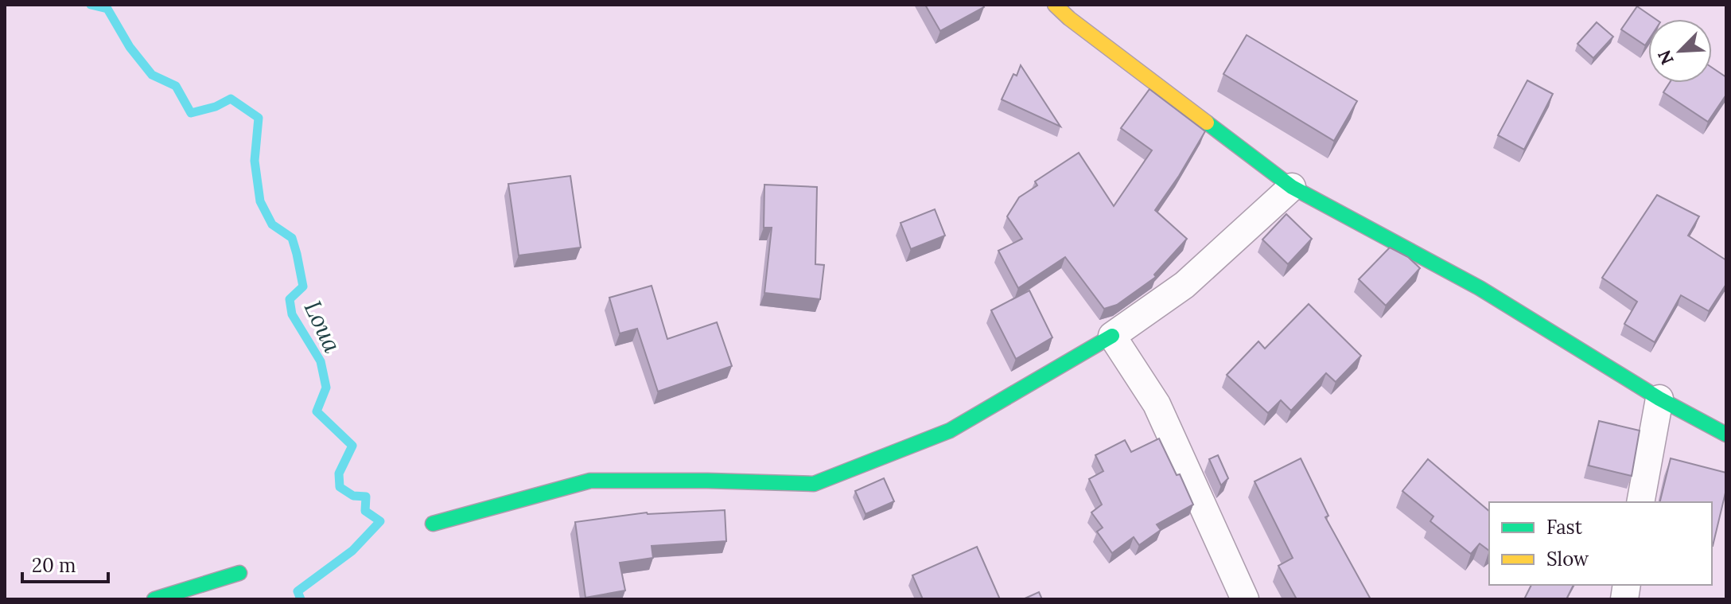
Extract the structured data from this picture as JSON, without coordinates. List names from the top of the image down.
{
  "water": ["Loua"],
  "legend": ["Fast", "Slow"],
  "scale_bar": "20 m",
  "north": "bottom left"
}
